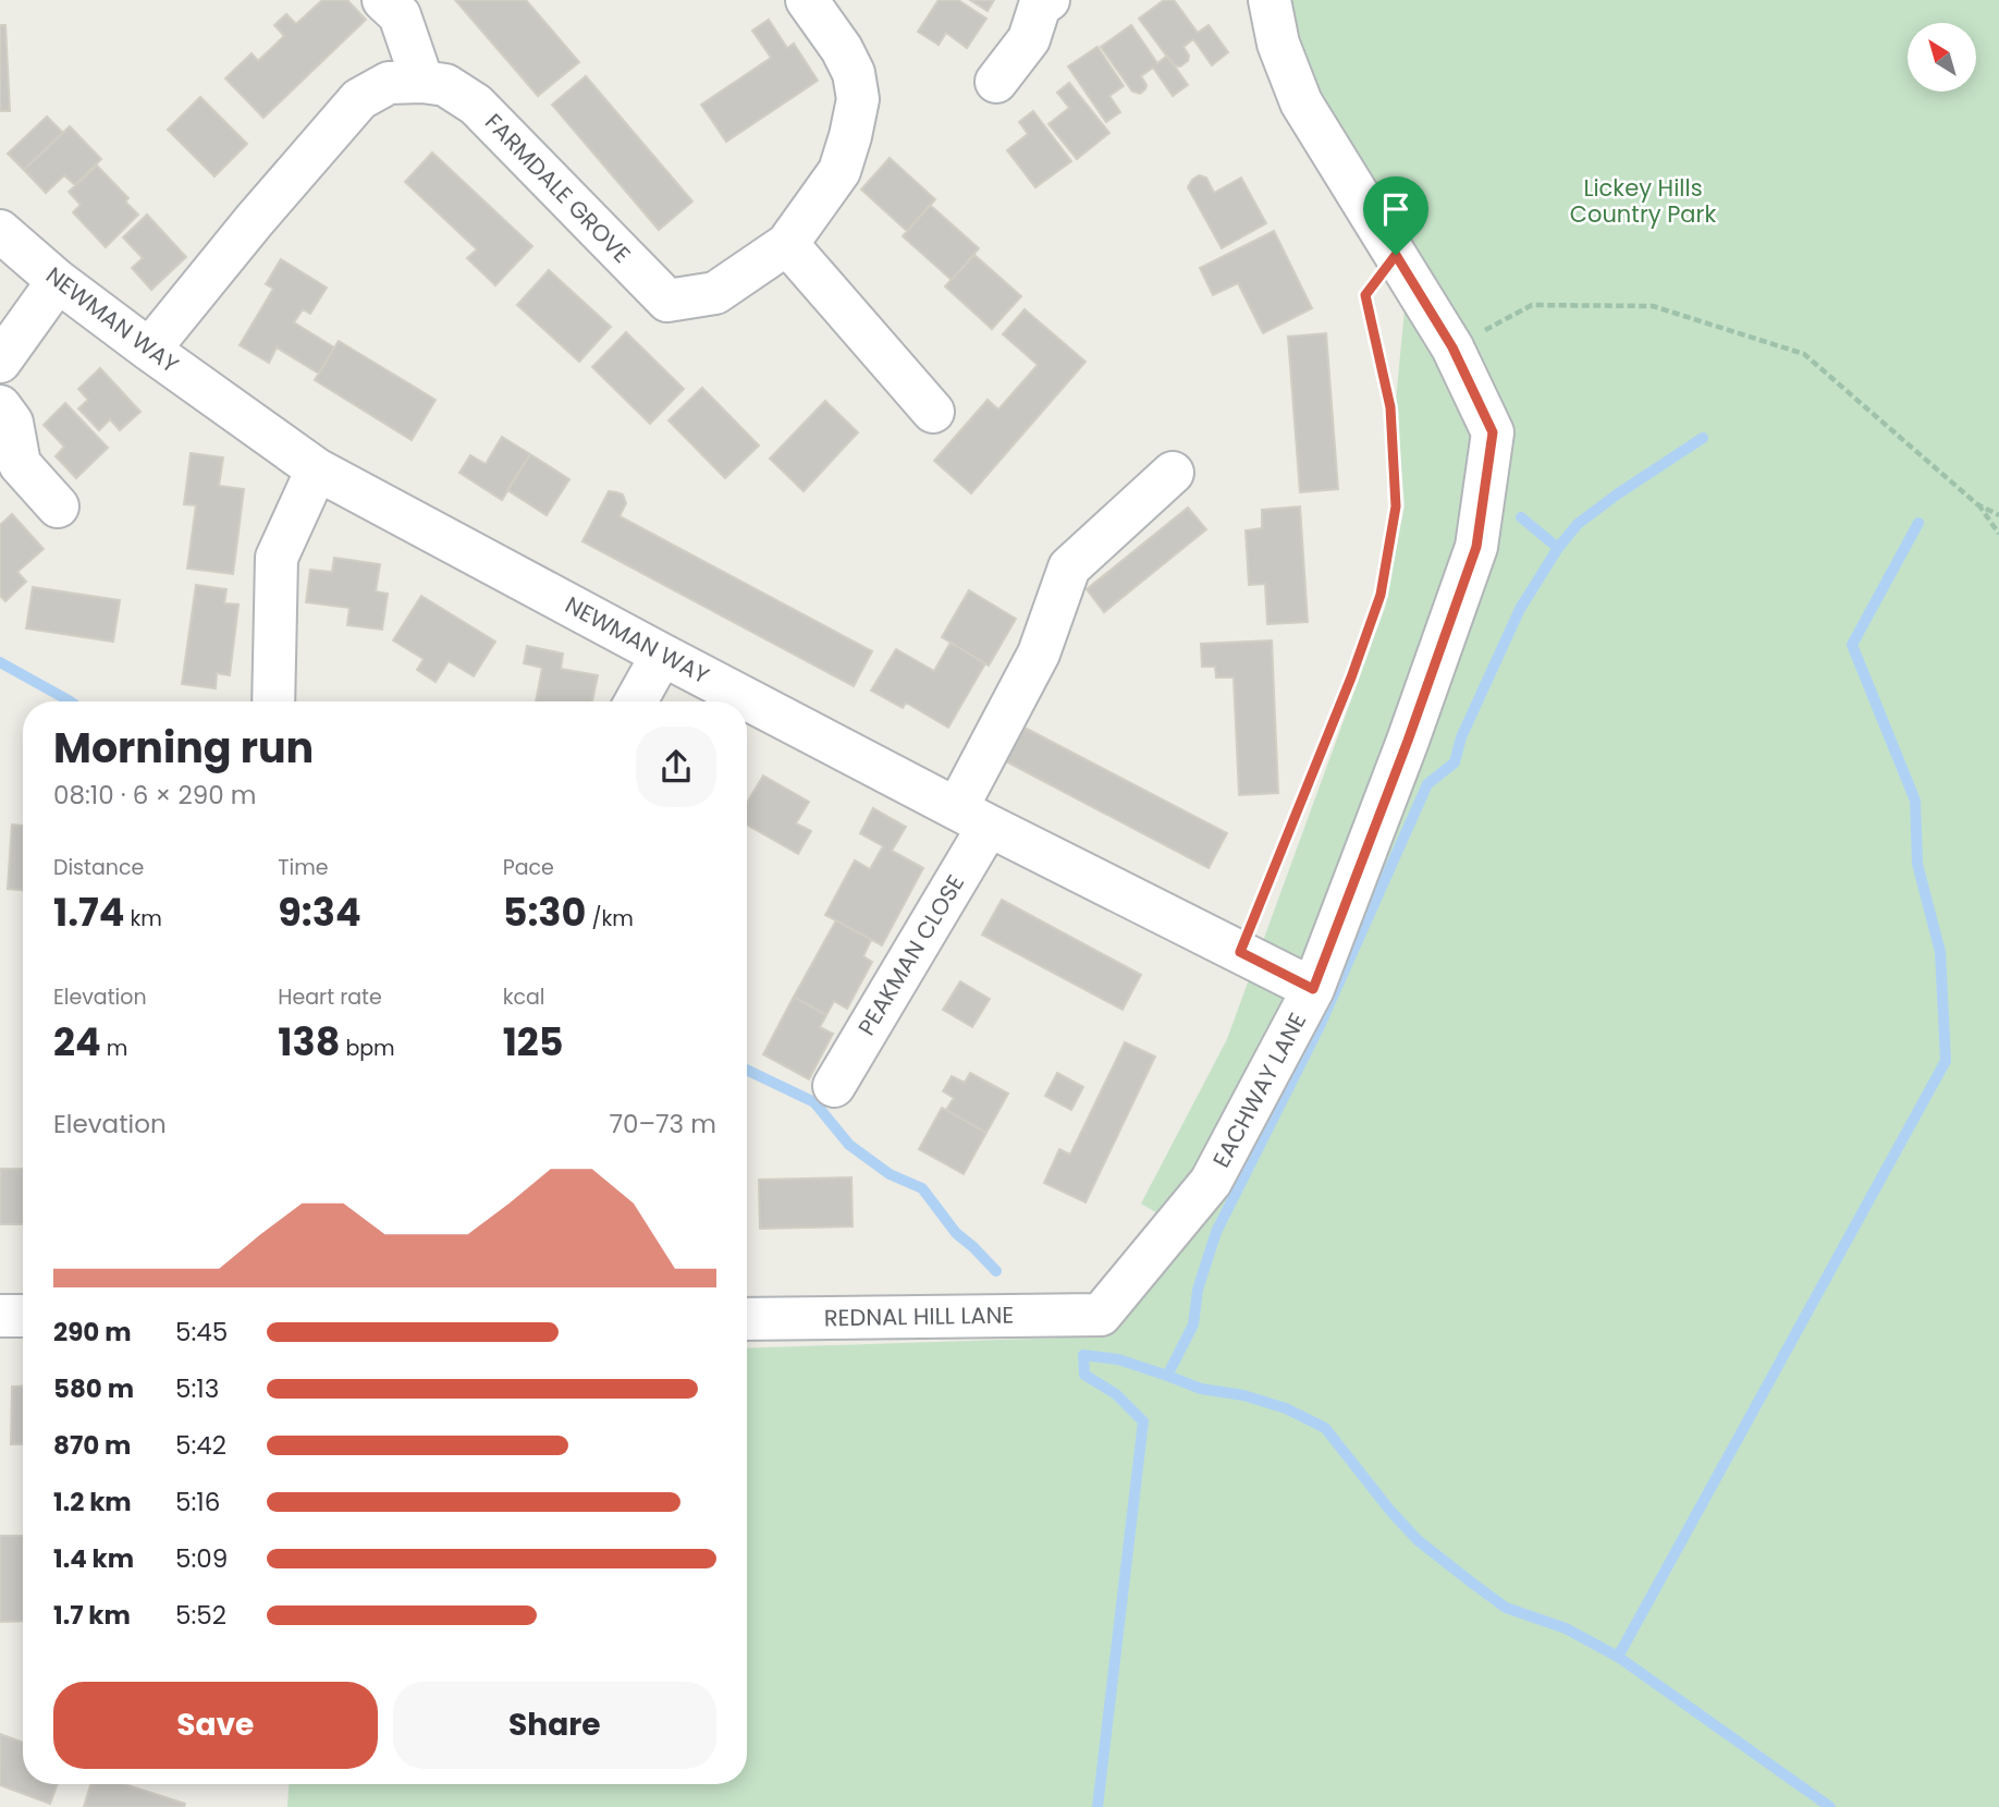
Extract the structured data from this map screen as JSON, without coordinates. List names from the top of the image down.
{
  "streets": {
    "street": [
      "FARMDALE GROVE",
      "NEWMAN WAY",
      "PEAKMAN CLOSE",
      "EACHWAY LANE",
      "REDNAL HILL LANE"
    ]
  },
  "crossings": [
    ["FARMDALE GROVE", "NEWMAN WAY"],
    ["NEWMAN WAY", "PEAKMAN CLOSE"],
    ["NEWMAN WAY", "EACHWAY LANE"],
    ["EACHWAY LANE", "REDNAL HILL LANE"]
  ],
  "parks": ["Lickey Hills Country Park"],
  "north": "top left",
  "page": {
    "heading": ["Morning run", "08:10 · 6 × 290 m"],
    "stats": [
      ["Distance", "1.74 km"],
      ["Time", "9:34"],
      ["Pace", "5:30 /km"],
      ["Elevation", "24 m"],
      ["Heart rate", "138 bpm"],
      ["kcal", "125"]
    ],
    "chart": ["Elevation", "70–73 m"],
    "list": [
      {
        "name": "290 m",
        "note": "5:45"
      },
      {
        "name": "580 m",
        "note": "5:13"
      },
      {
        "name": "870 m",
        "note": "5:42"
      },
      {
        "name": "1.2 km",
        "note": "5:16"
      },
      {
        "name": "1.4 km",
        "note": "5:09"
      },
      {
        "name": "1.7 km",
        "note": "5:52"
      }
    ],
    "buttons": ["Save", "Share"]
  }
}
